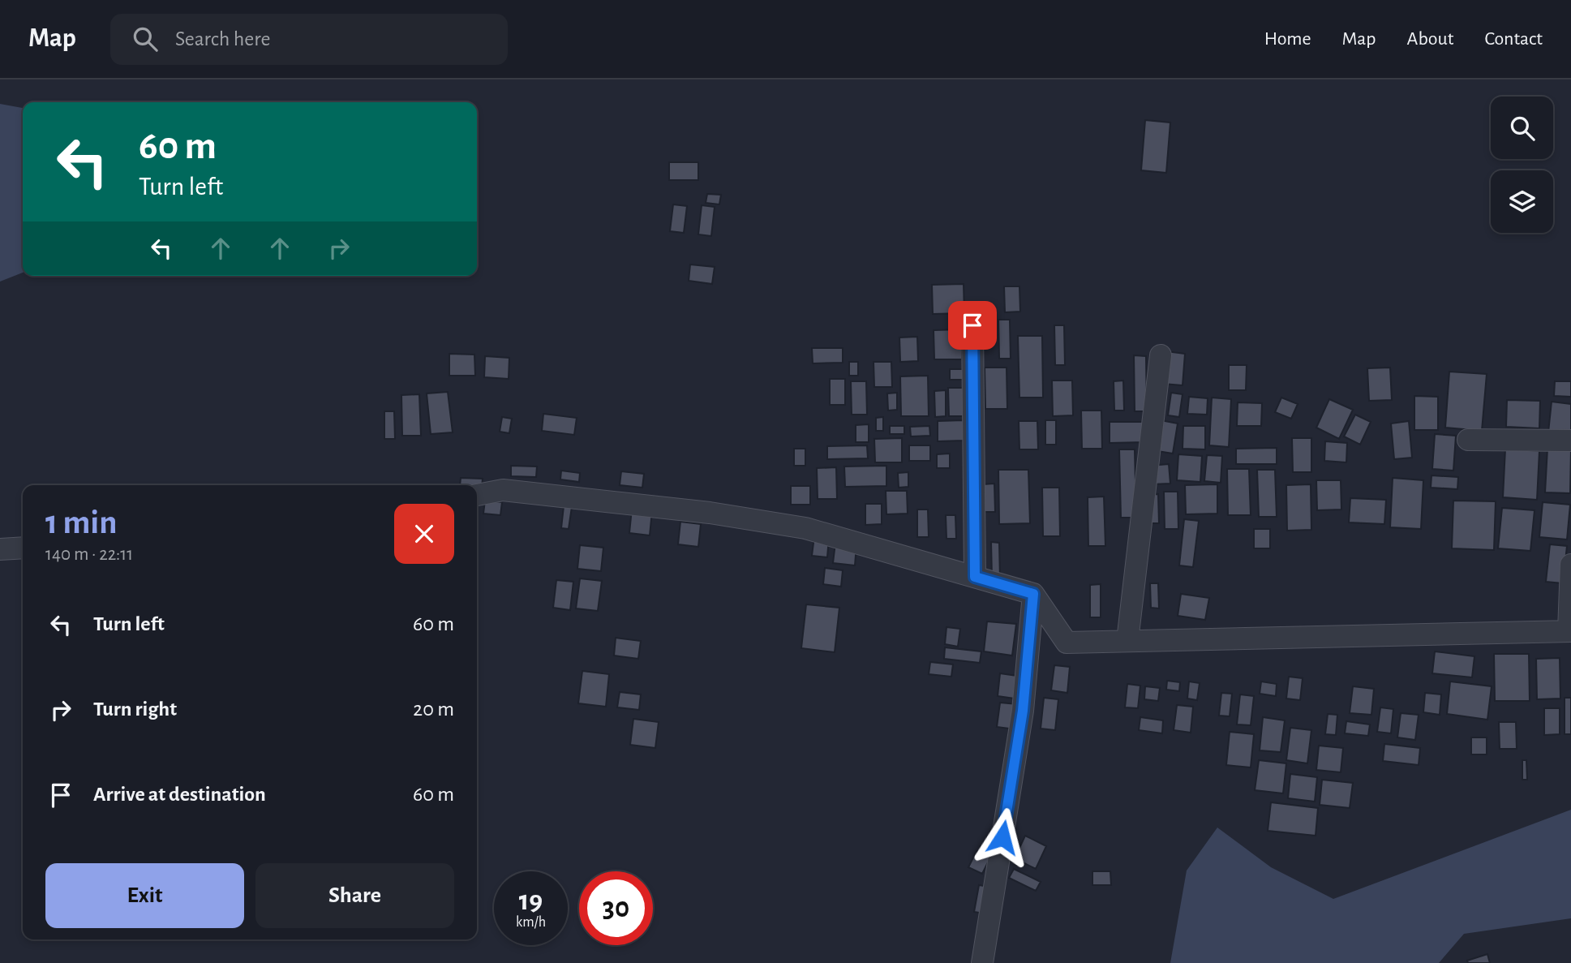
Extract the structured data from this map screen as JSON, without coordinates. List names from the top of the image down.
{
  "page": {
    "header": "Map",
    "search": "Search here",
    "nav": [
      "Home",
      "Map",
      "About",
      "Contact"
    ],
    "turn": ["60 m", "Turn left"],
    "heading": ["1 min", "140 m · 22:11"],
    "list": [
      {
        "name": "Turn left",
        "value": "60 m"
      },
      {
        "name": "Turn right",
        "value": "20 m"
      },
      {
        "name": "Arrive at destination",
        "value": "60 m"
      }
    ],
    "buttons": ["Exit", "Share"],
    "speed": "19 km/h",
    "limit": "30"
  }
}
